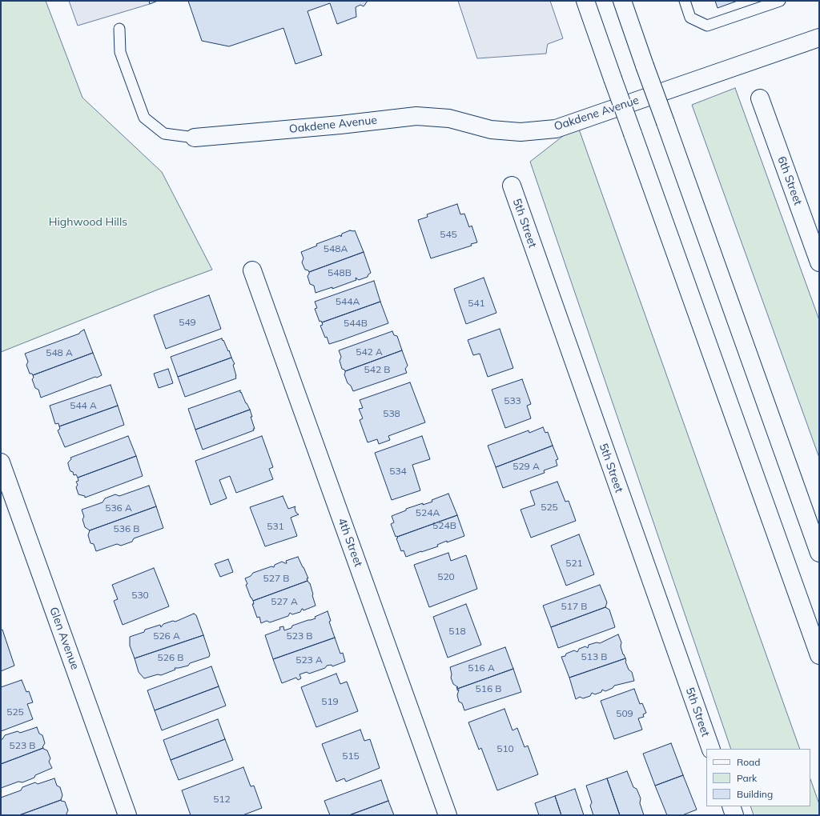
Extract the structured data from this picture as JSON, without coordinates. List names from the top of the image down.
{
  "streets": {
    "main road": [
      "Oakdene Avenue",
      "6th Street",
      "5th Street",
      "4th Street",
      "Glen Avenue"
    ]
  },
  "parks": ["Highwood Hills"],
  "house_numbers": [
    "545",
    "548A",
    "548B",
    "544A",
    "541",
    "549",
    "544B",
    "542 A",
    "548 A",
    "542 B",
    "533",
    "544 A",
    "538",
    "529 A",
    "534",
    "525",
    "536 A",
    "524A",
    "524B",
    "531",
    "536 B",
    "521",
    "520",
    "527 B",
    "530",
    "527 A",
    "517 B",
    "518",
    "526 A",
    "523 B",
    "513 B",
    "526 B",
    "523 A",
    "516 A",
    "516 B",
    "519",
    "525",
    "509",
    "523 B",
    "510",
    "515",
    "512"
  ],
  "legend": ["Road", "Park", "Building"]
}
